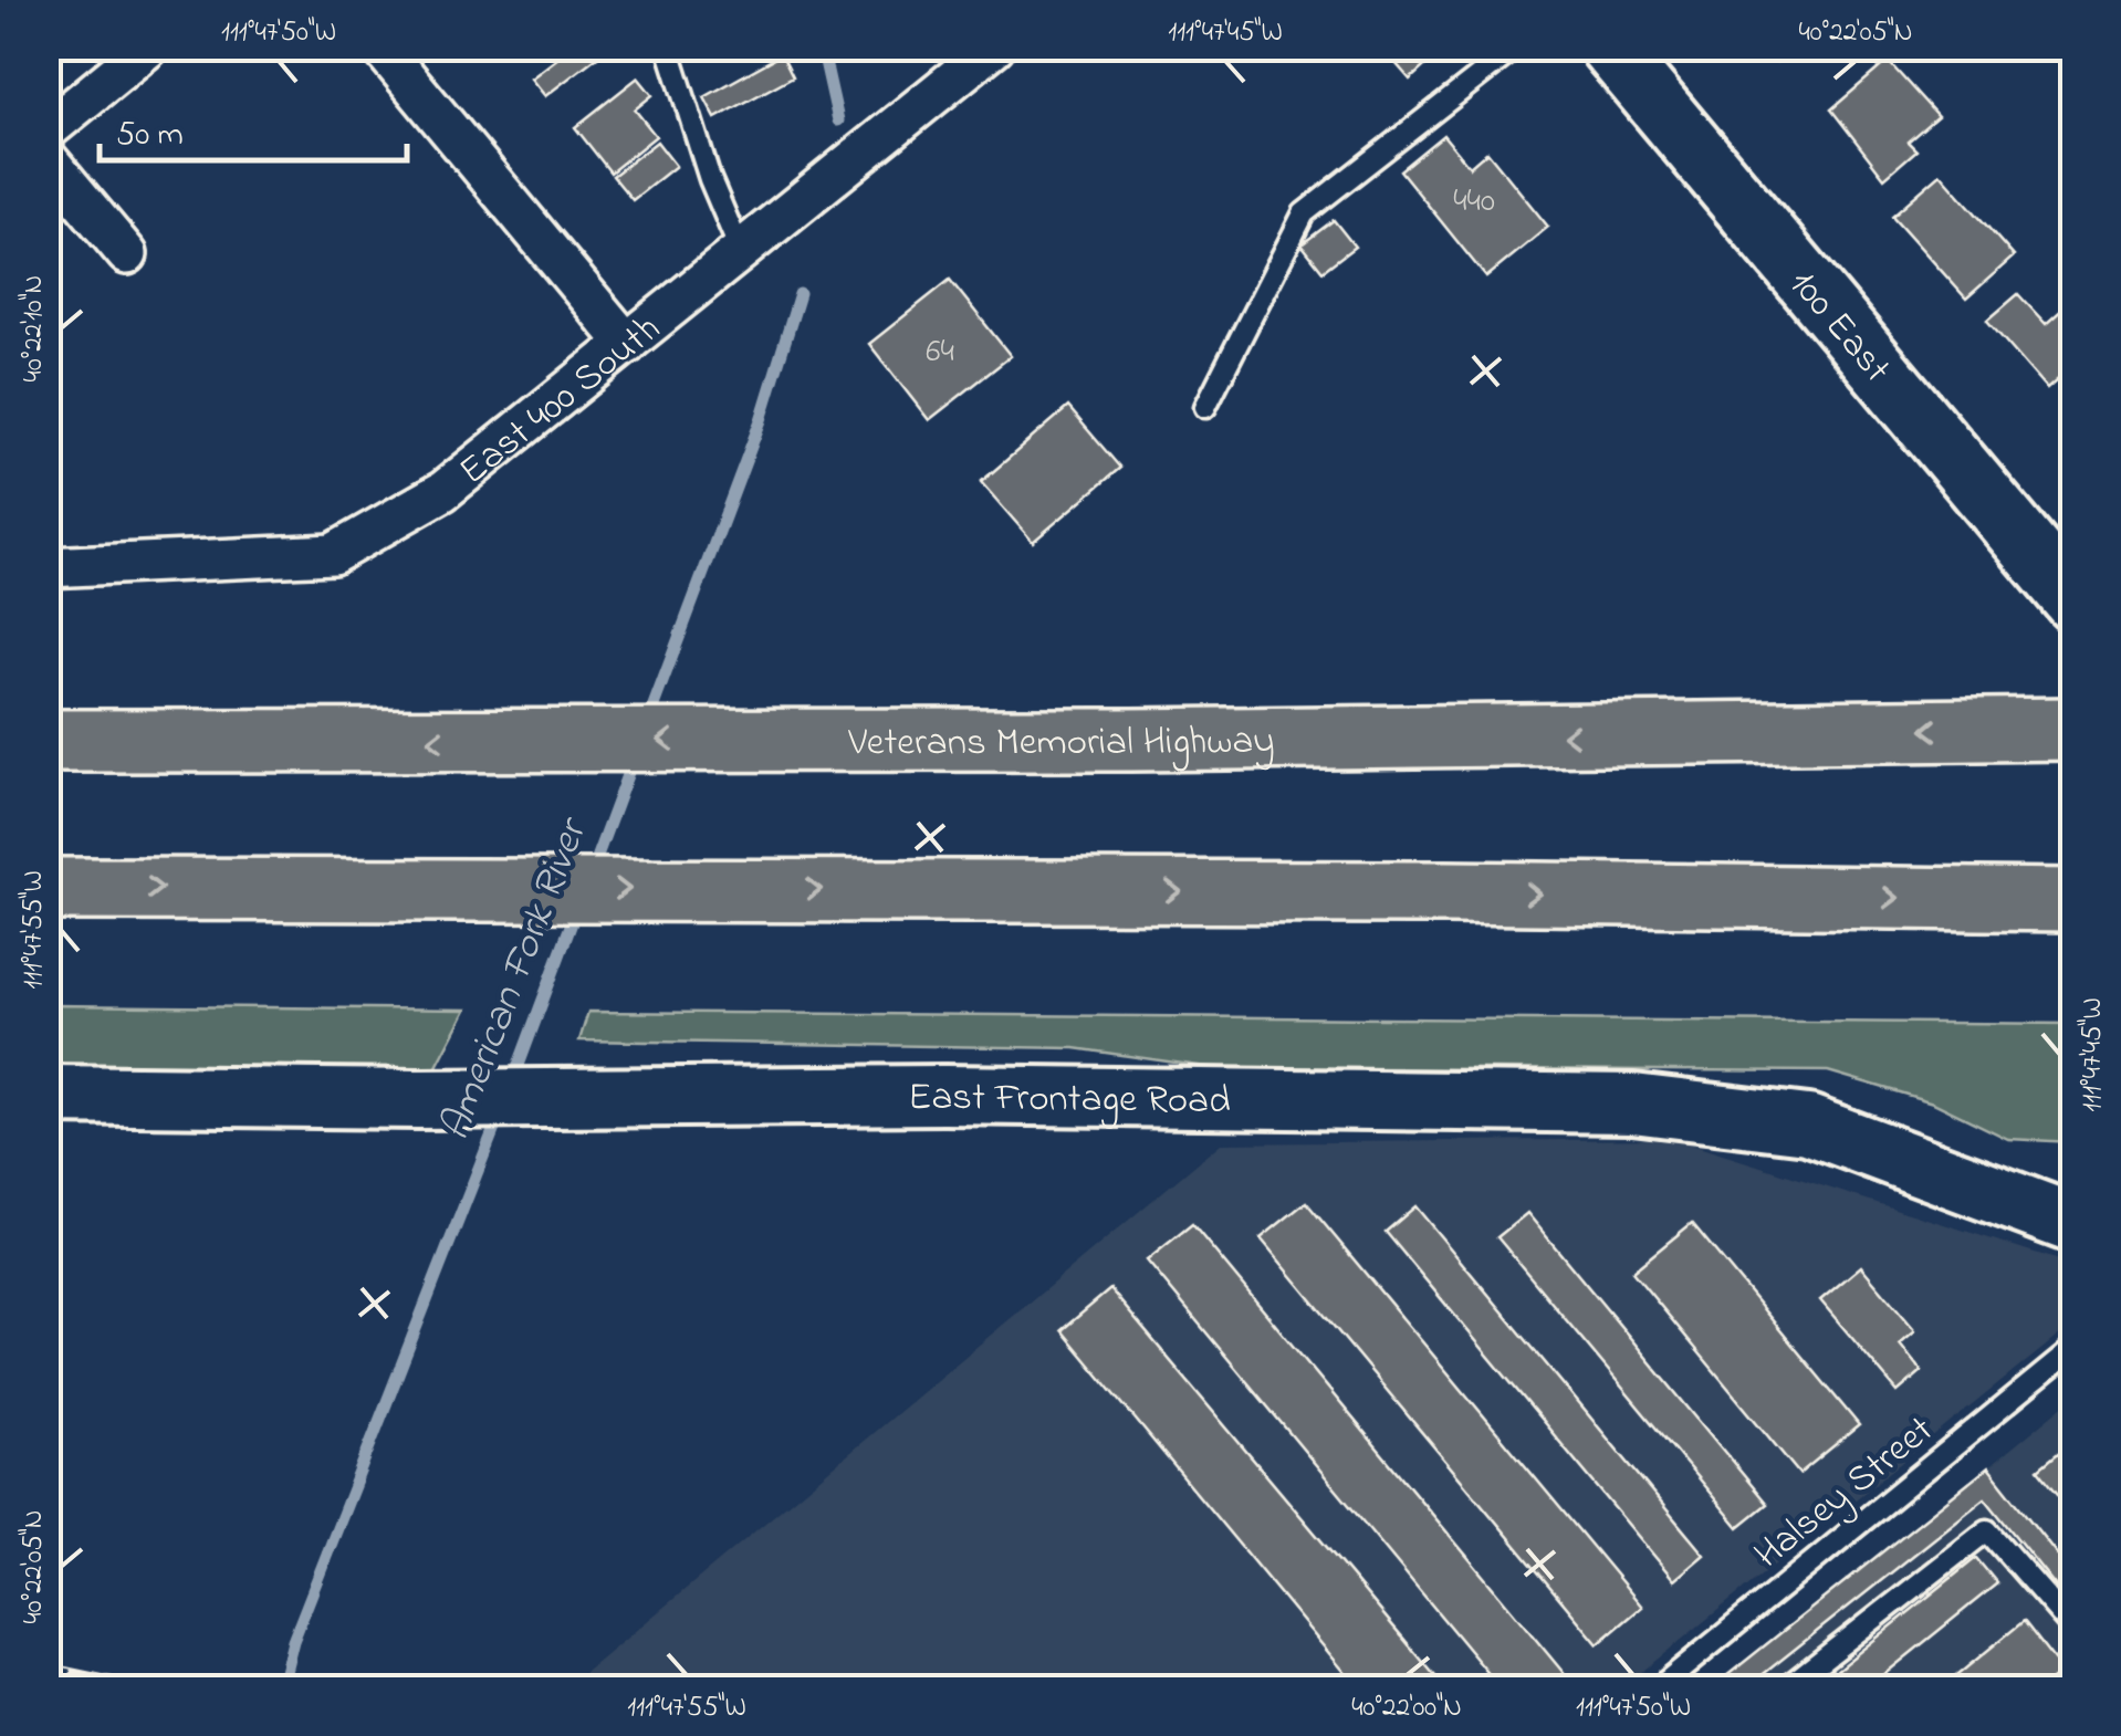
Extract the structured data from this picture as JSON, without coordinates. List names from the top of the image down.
{
  "streets": {
    "highway": ["Veterans Memorial Highway"],
    "street": ["100 East", "East 400 South", "East Frontage Road"],
    "lane": ["Halsey Street"]
  },
  "water": ["American Fork River"],
  "house_numbers": ["440", "64"],
  "scale_bar": "50 m",
  "coordinates": [
    "111°47'50\"W",
    "111°47'45\"W",
    "40°22'05\"N",
    "40°22'10\"N",
    "111°47'55\"W",
    "40°22'00\"N"
  ]
}
